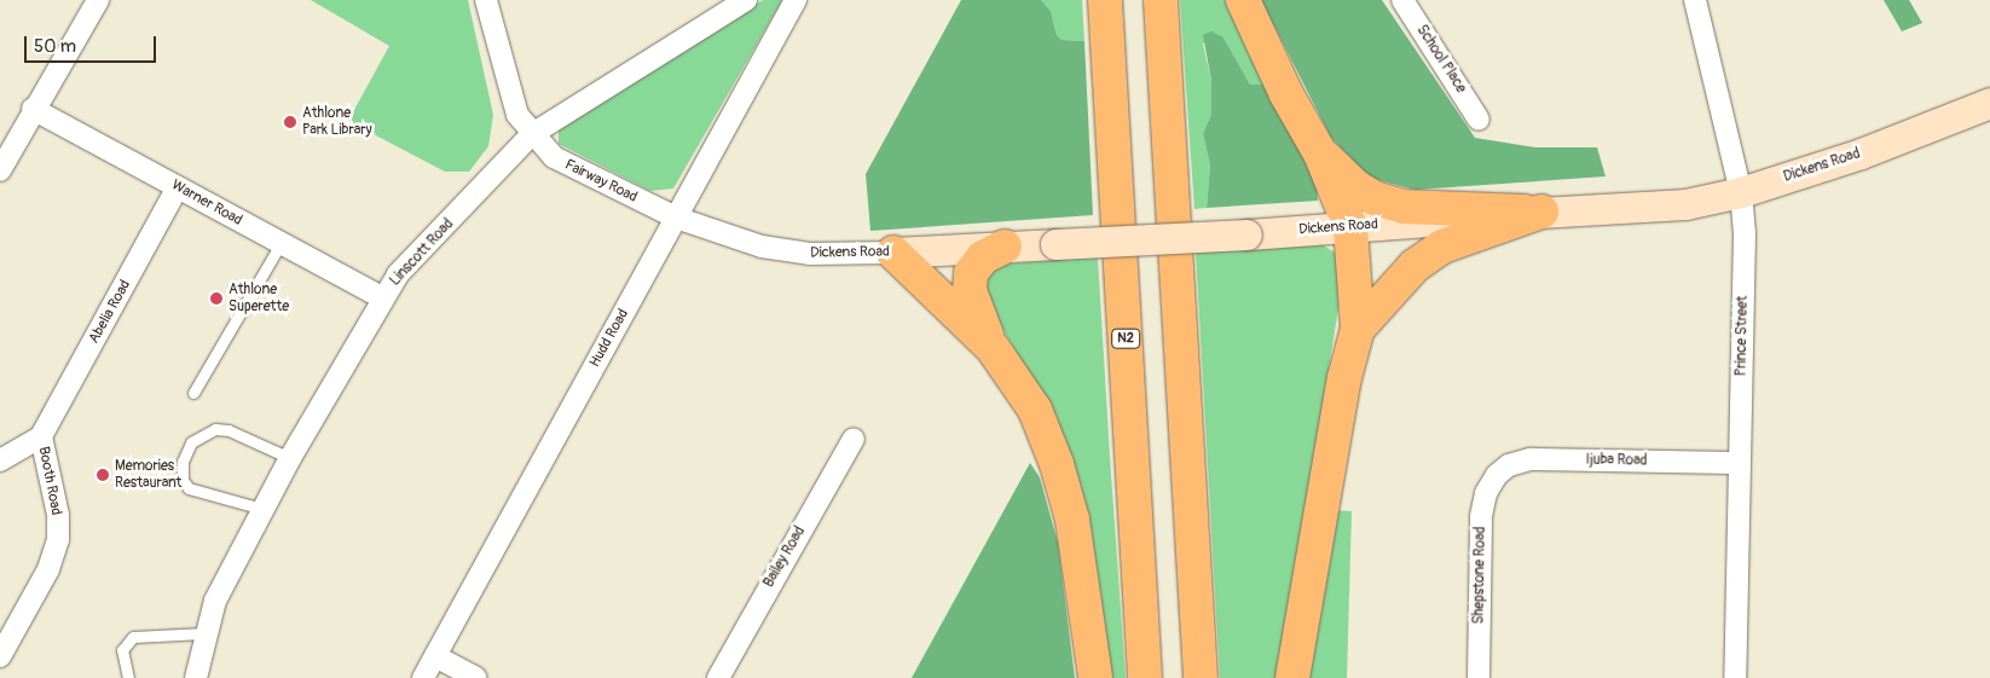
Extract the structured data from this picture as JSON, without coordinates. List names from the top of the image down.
{
  "streets": {
    "highway": ["N2"],
    "street": [
      "School Place",
      "Dickens Road",
      "Fairway Road",
      "Warner Road",
      "Linscott Road",
      "Abelia Road",
      "Prince Street",
      "Hudd Road",
      "Ijuba Road",
      "Booth Road",
      "Bailey Road",
      "Shepstone Road"
    ]
  },
  "crossings": [
    ["Dickens Road", "Fairway Road"],
    ["Dickens Road", "Prince Street"],
    ["Dickens Road", "Hudd Road"],
    ["Fairway Road", "Linscott Road"],
    ["Fairway Road", "Hudd Road"],
    ["Warner Road", "Linscott Road"],
    ["Warner Road", "Abelia Road"],
    ["Abelia Road", "Booth Road"],
    ["Prince Street", "Ijuba Road"],
    ["Ijuba Road", "Shepstone Road"]
  ],
  "places": ["Athlone Park Library", "Athlone Superette", "Memories Restaurant"],
  "scale_bar": "50 m"
}
